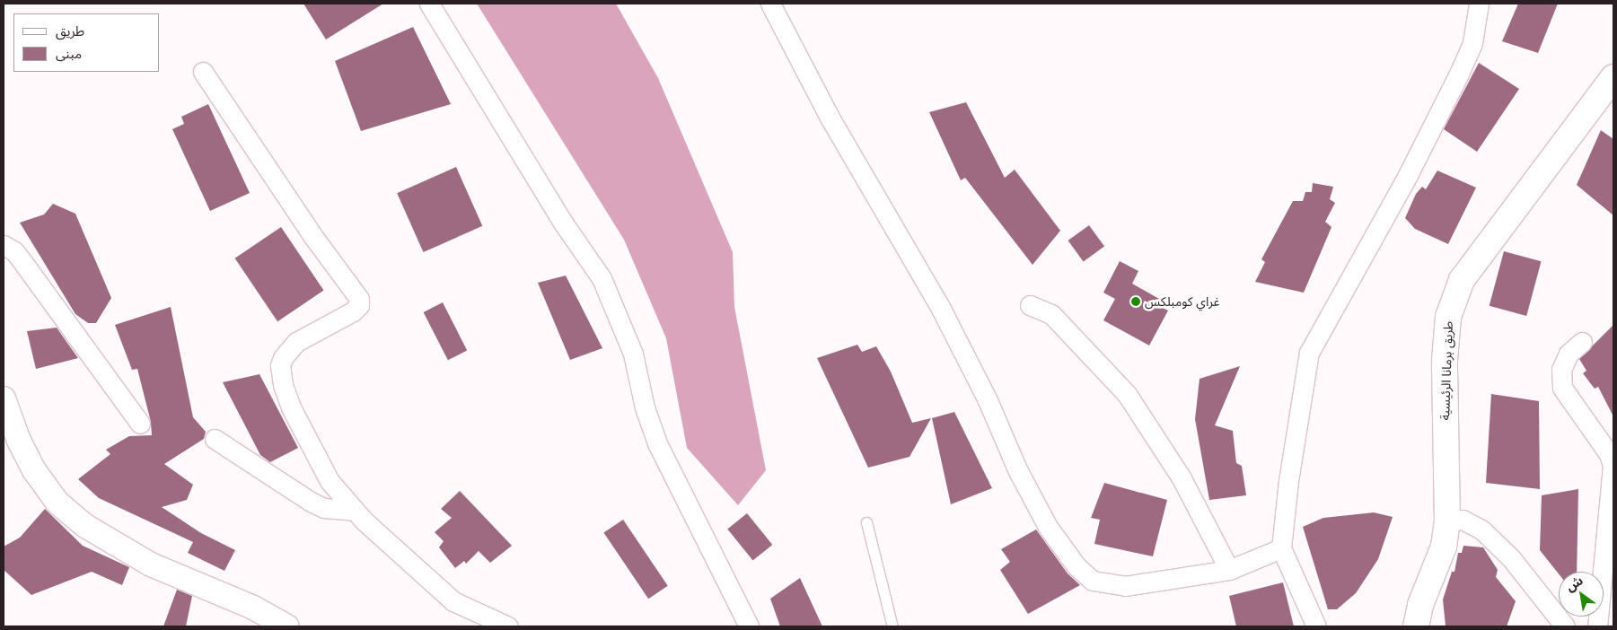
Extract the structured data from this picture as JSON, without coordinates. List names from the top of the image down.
{
  "streets": {
    "main road": ["طريق برمانا الرئيسية"]
  },
  "places": ["غراي كومبلكس"],
  "legend": ["طريق", "مبنى"],
  "north": "top left"
}
